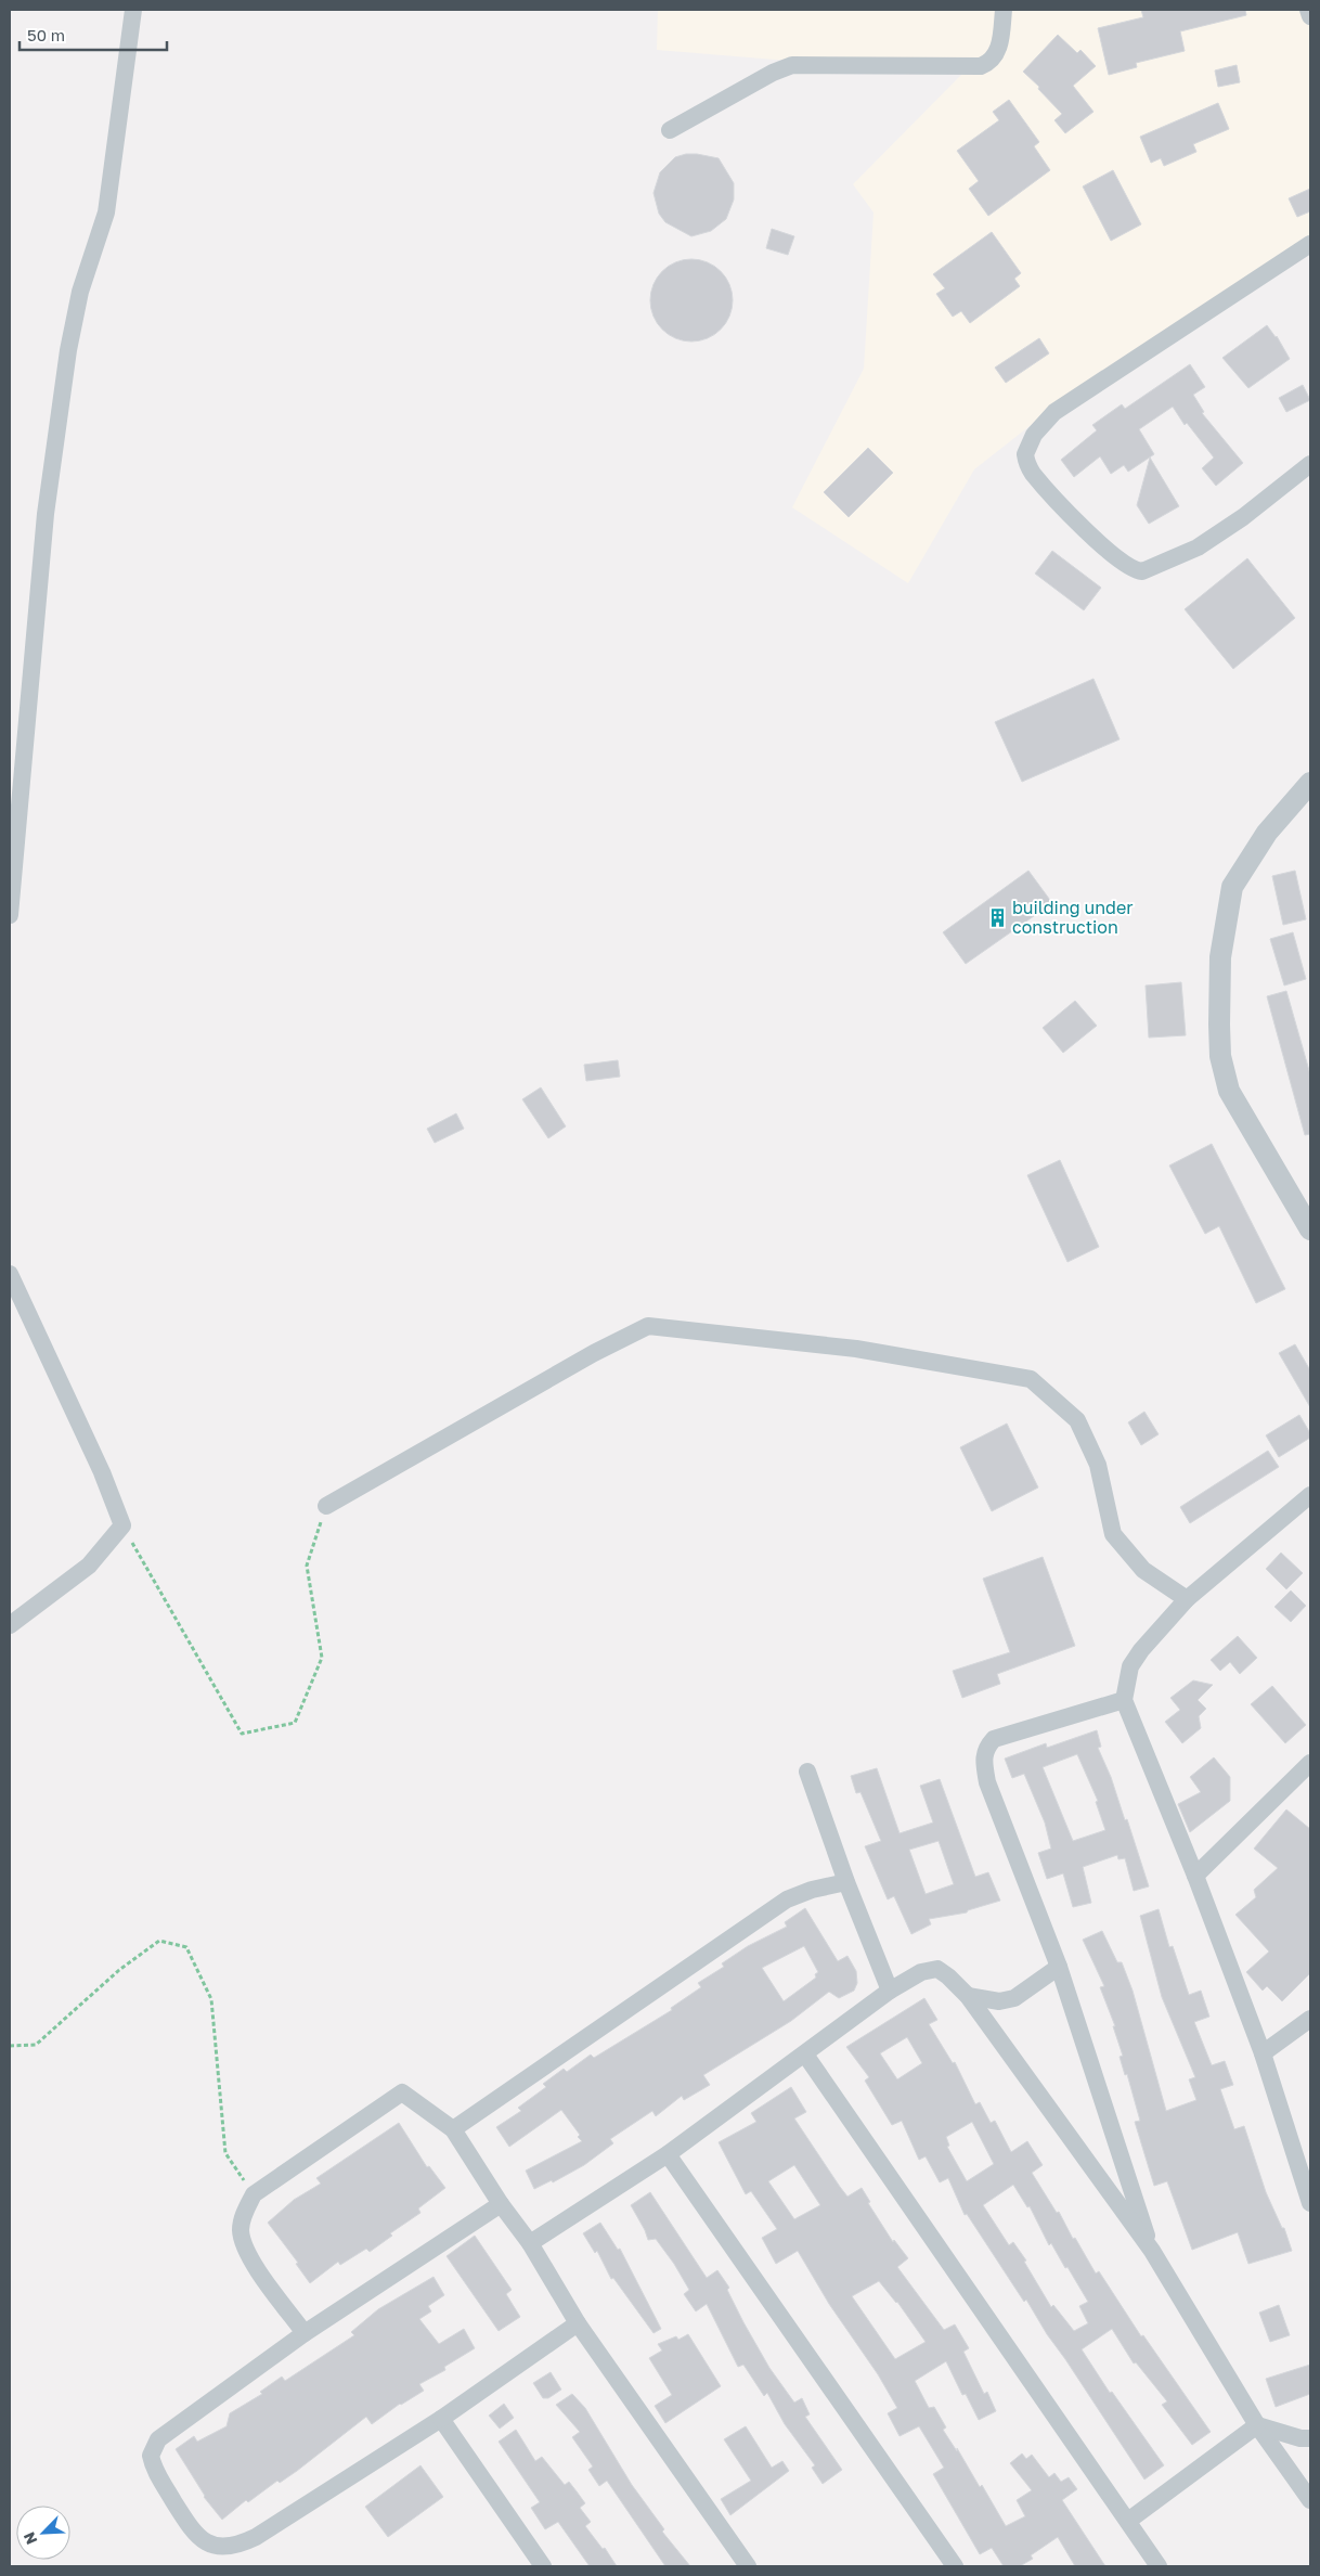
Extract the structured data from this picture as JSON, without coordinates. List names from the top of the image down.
{
  "places": {
    "building": ["building under construction"]
  },
  "scale_bar": "50 m",
  "north": "bottom left"
}
